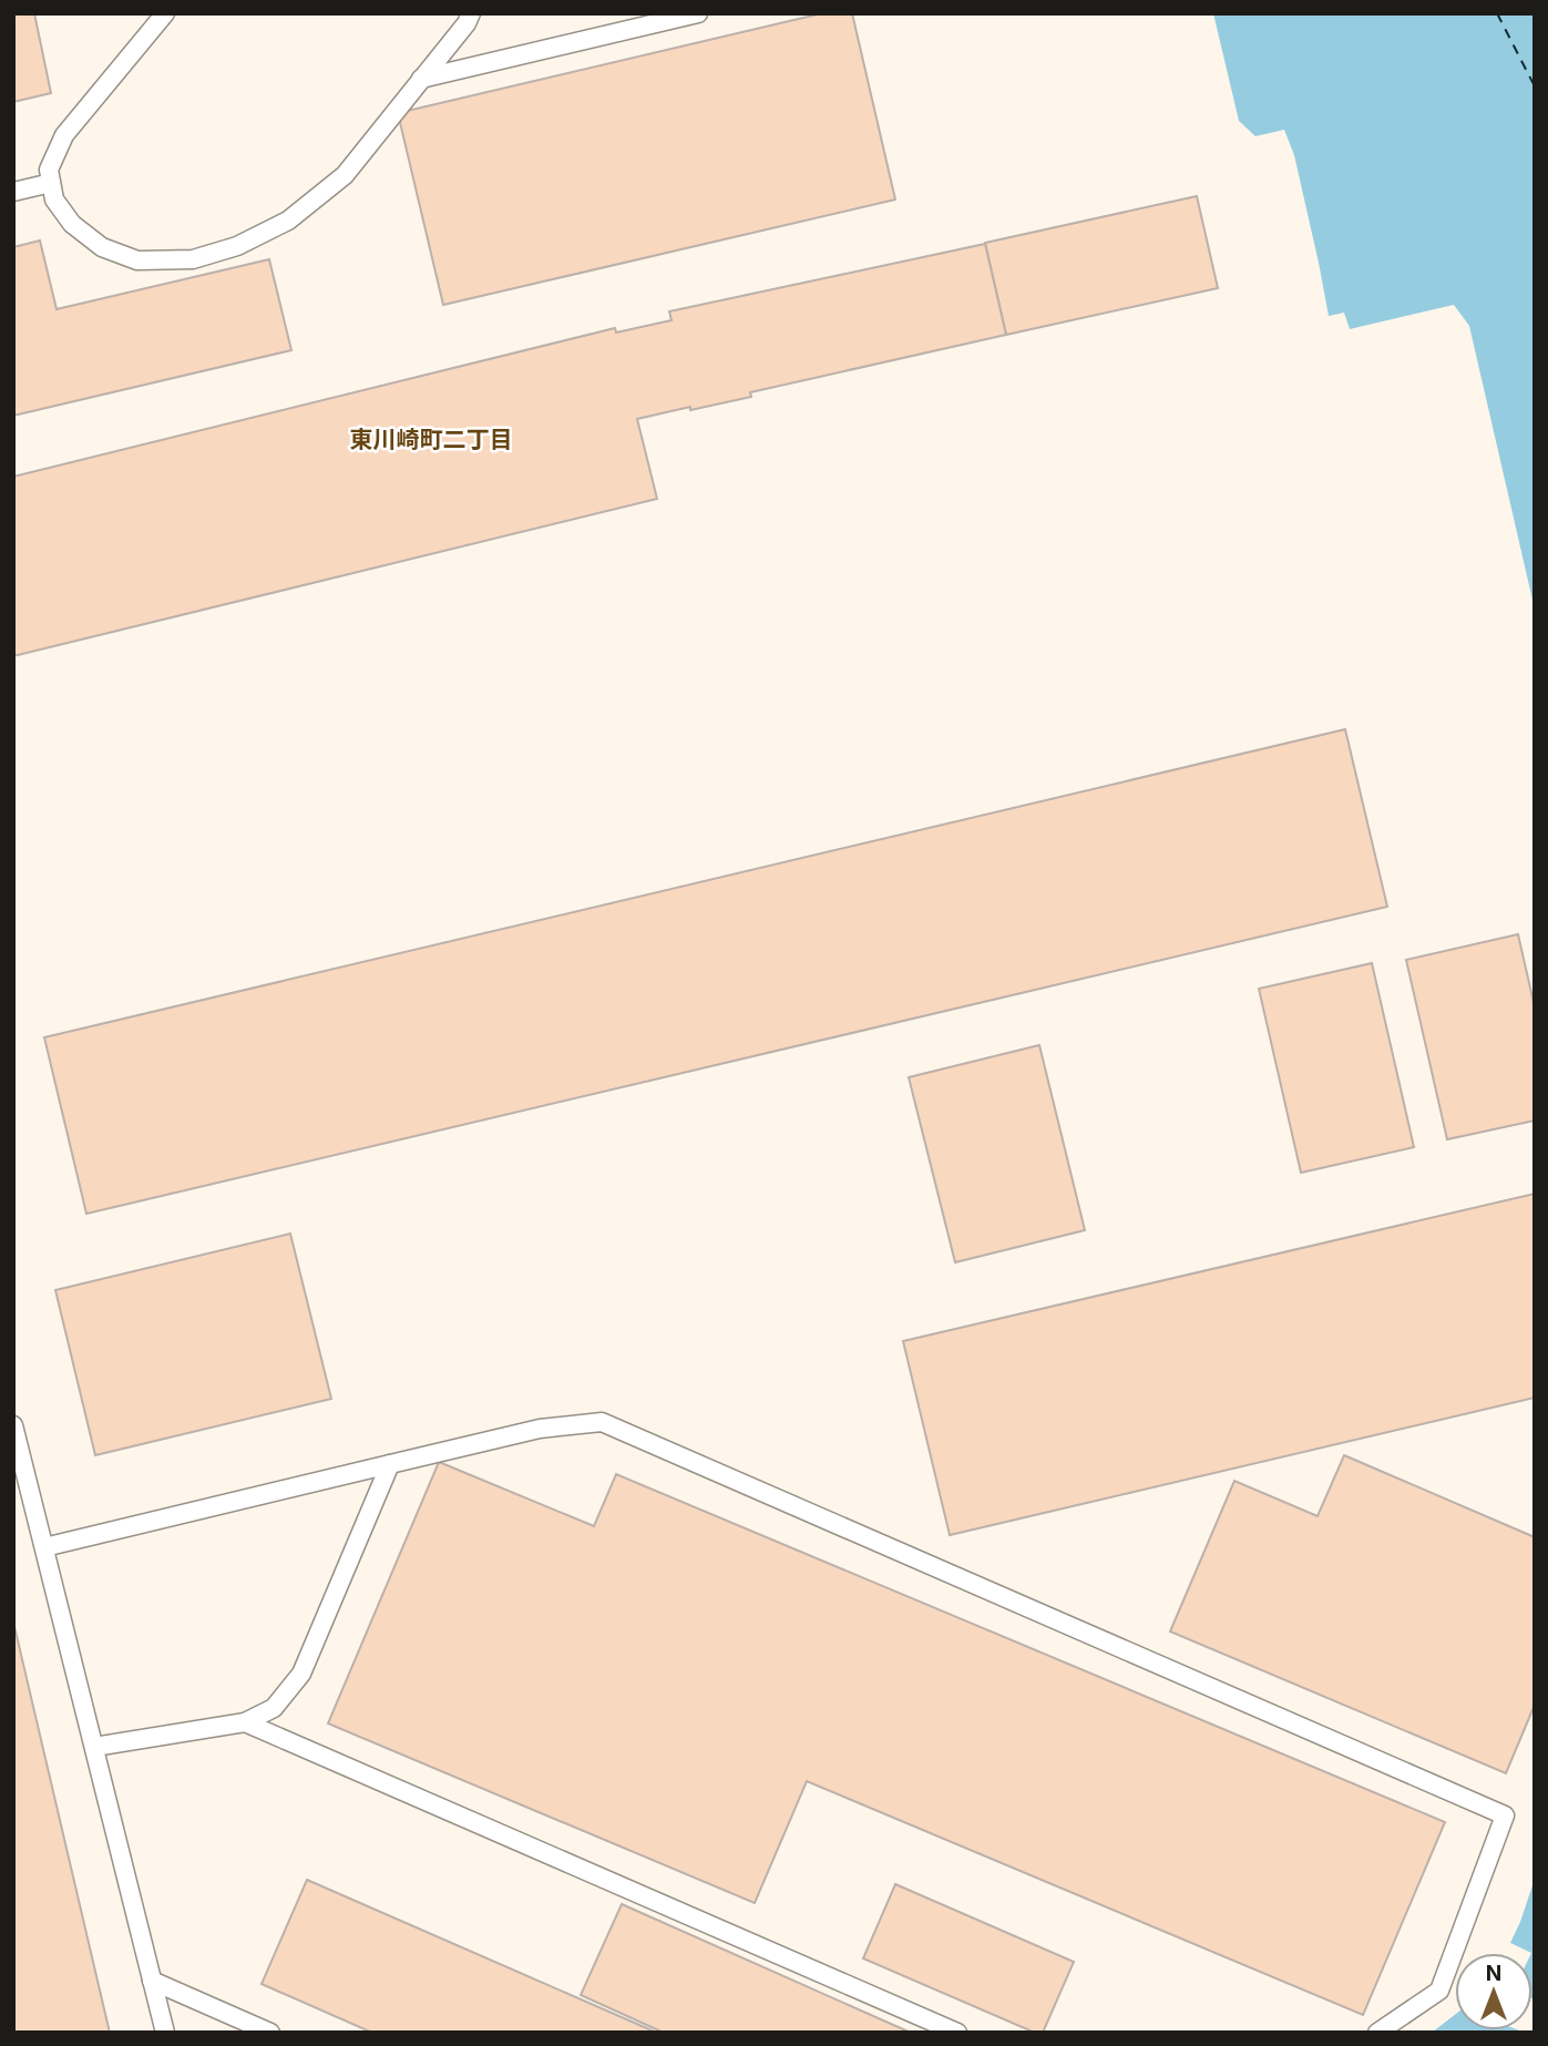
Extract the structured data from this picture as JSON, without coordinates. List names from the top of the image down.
{
  "districts": ["東川崎町二丁目"],
  "north": "top"
}
